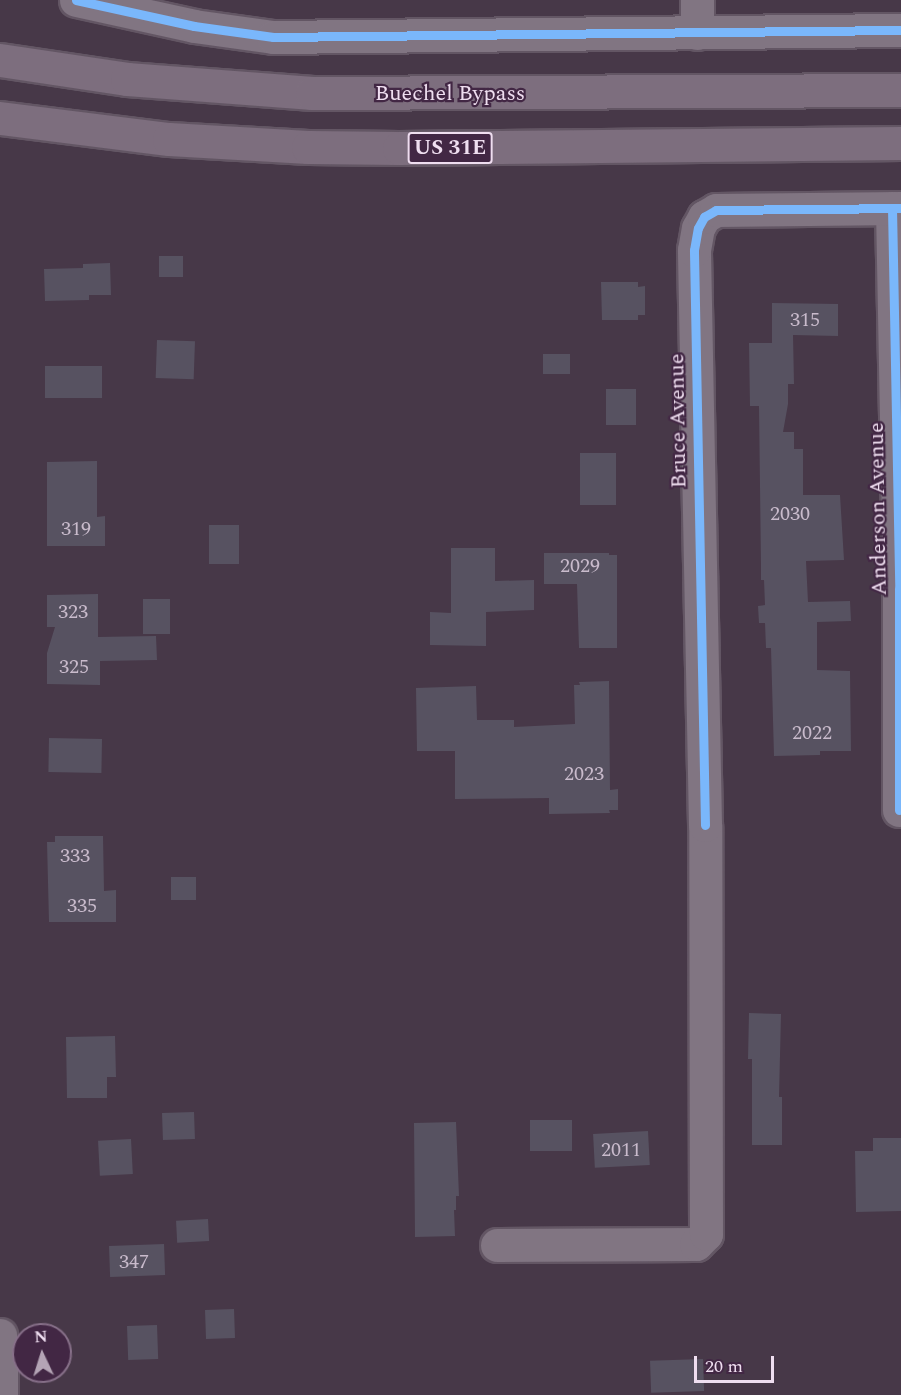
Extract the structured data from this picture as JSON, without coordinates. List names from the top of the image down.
{
  "streets": {
    "main road": ["Buechel Bypass", "US 31E"],
    "street": ["Bruce Avenue", "Anderson Avenue"]
  },
  "crossings": [
    ["Bruce Avenue", "Anderson Avenue"]
  ],
  "house_numbers": [
    "315",
    "2030",
    "319",
    "2029",
    "323",
    "325",
    "2022",
    "2023",
    "333",
    "335",
    "2011",
    "347"
  ],
  "scale_bar": "20 m",
  "north": "top"
}
